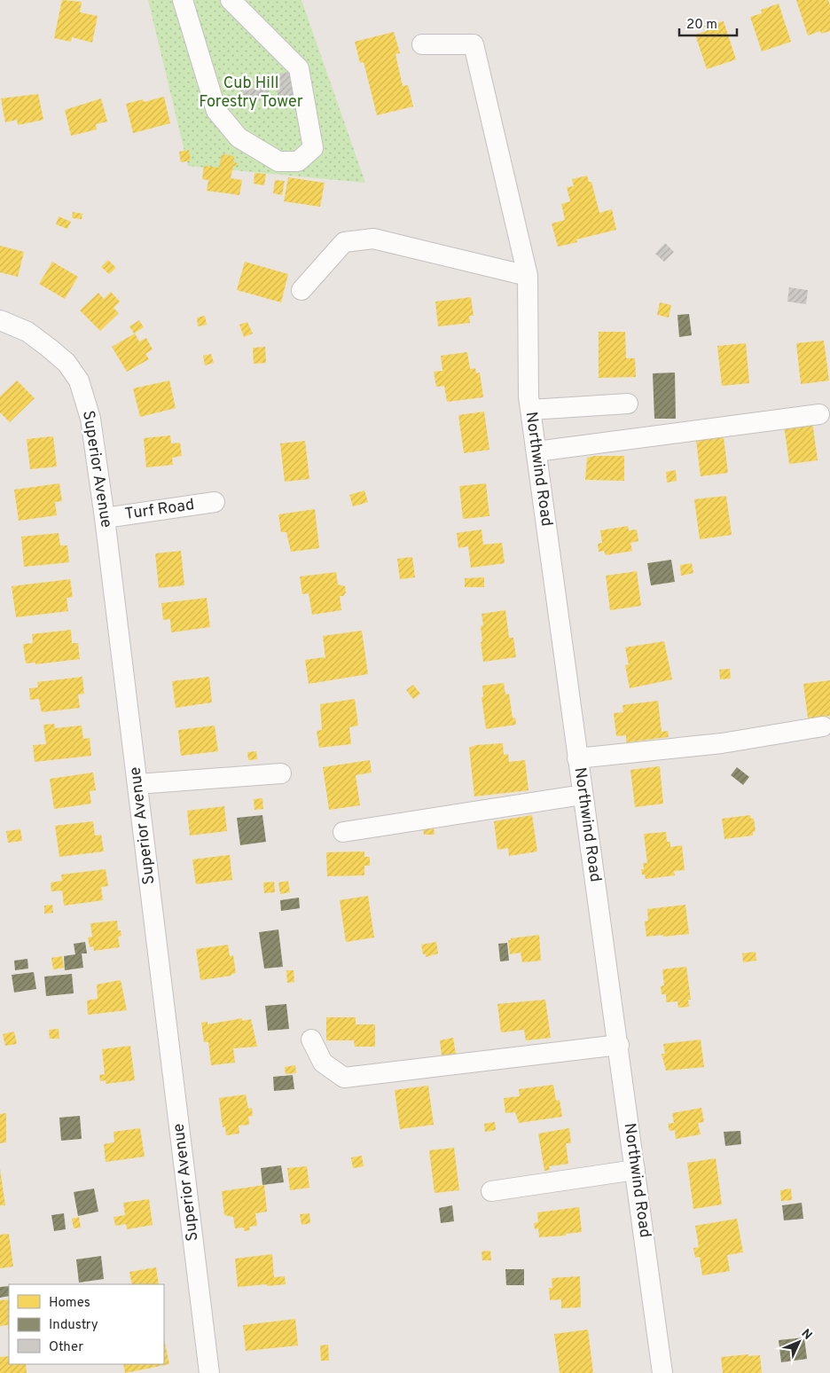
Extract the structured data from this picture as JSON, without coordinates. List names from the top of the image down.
{
  "streets": {
    "street": ["Superior Avenue", "Northwind Road", "Turf Road"]
  },
  "crossings": [
    ["Superior Avenue", "Turf Road"]
  ],
  "parks": ["Cub Hill Forestry Tower"],
  "legend": ["Homes", "Industry", "Other"],
  "scale_bar": "20 m",
  "north": "top right"
}
